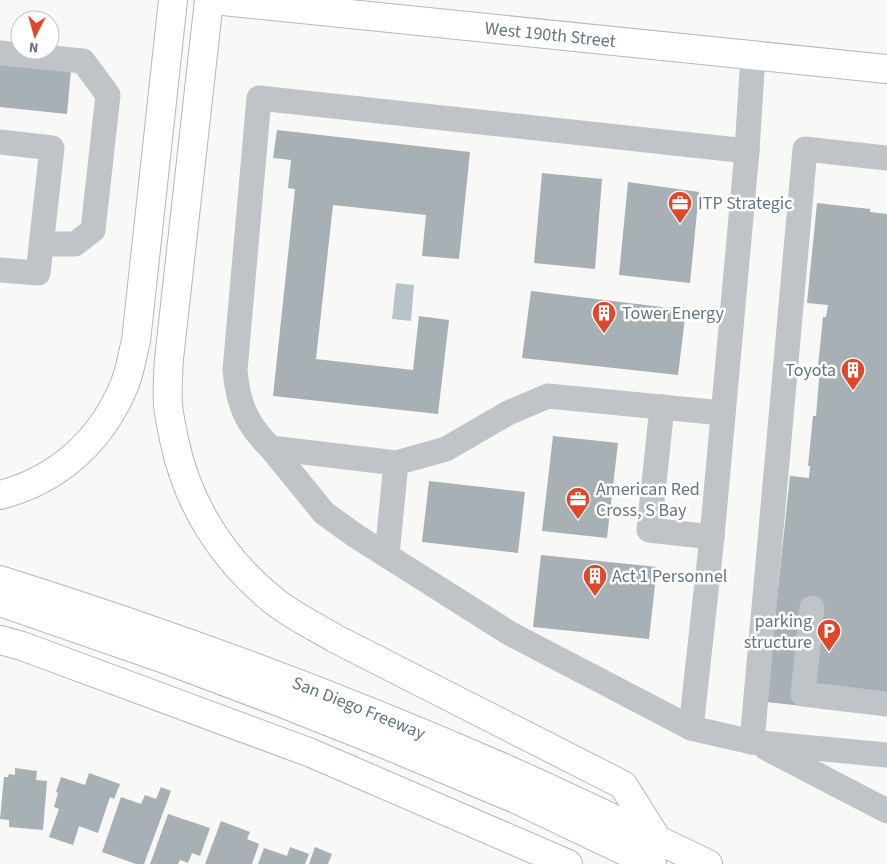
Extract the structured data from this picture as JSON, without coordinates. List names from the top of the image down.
{
  "streets": {
    "main road": ["West 190th Street", "San Diego Freeway"]
  },
  "places": {
    "office": ["ITP Strategic", "American Red Cross, S Bay"],
    "building": ["Tower Energy", "Toyota", "Act 1 Personnel"],
    "parking": ["parking structure"]
  },
  "north": "bottom"
}
